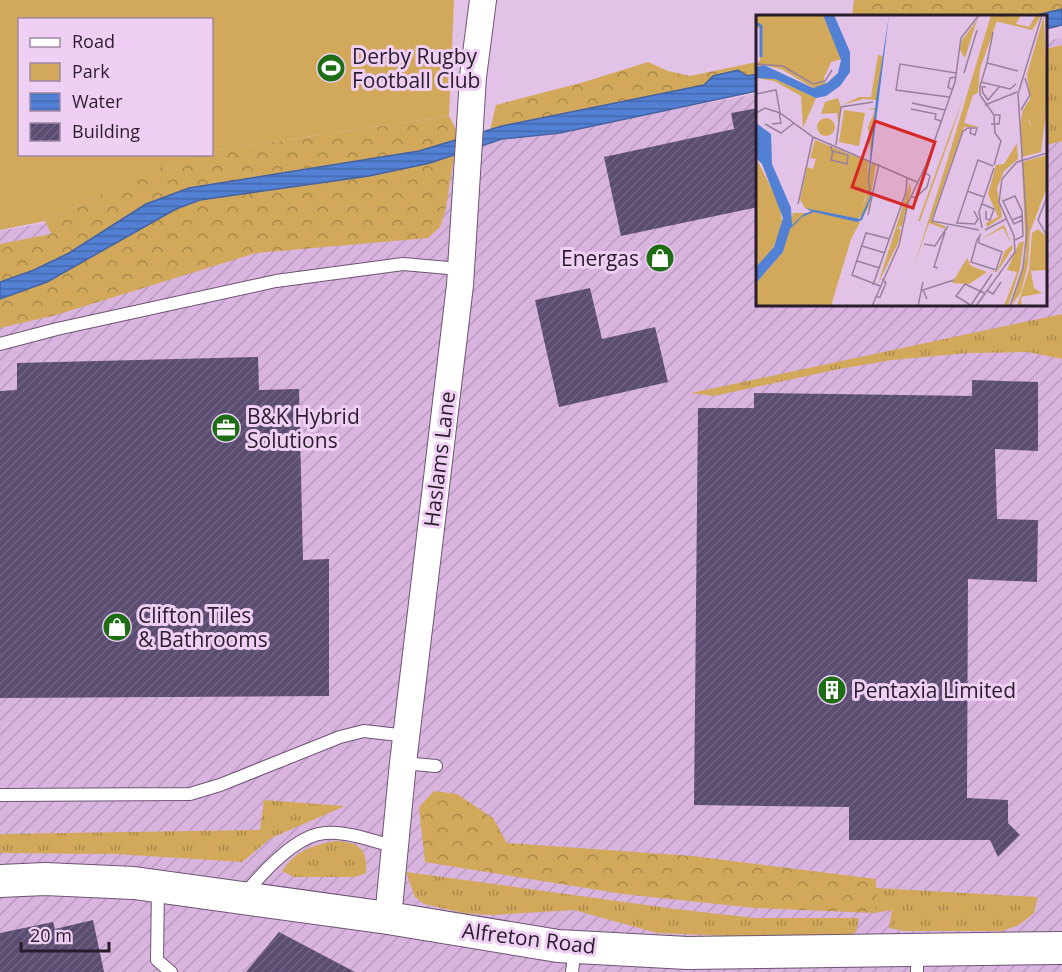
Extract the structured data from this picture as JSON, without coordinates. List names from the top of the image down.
{
  "streets": {
    "street": ["Haslams Lane", "Alfreton Road"]
  },
  "crossings": [
    ["Haslams Lane", "Alfreton Road"]
  ],
  "places": {
    "sports": ["Derby Rugby Football Club"],
    "shop": ["Energas", "Clifton Tiles & Bathrooms"],
    "office": ["B&K Hybrid Solutions"],
    "building": ["Pentaxia Limited"]
  },
  "legend": [
    "Road",
    "Park",
    "Water",
    "Building"
  ],
  "scale_bar": "20 m"
}
